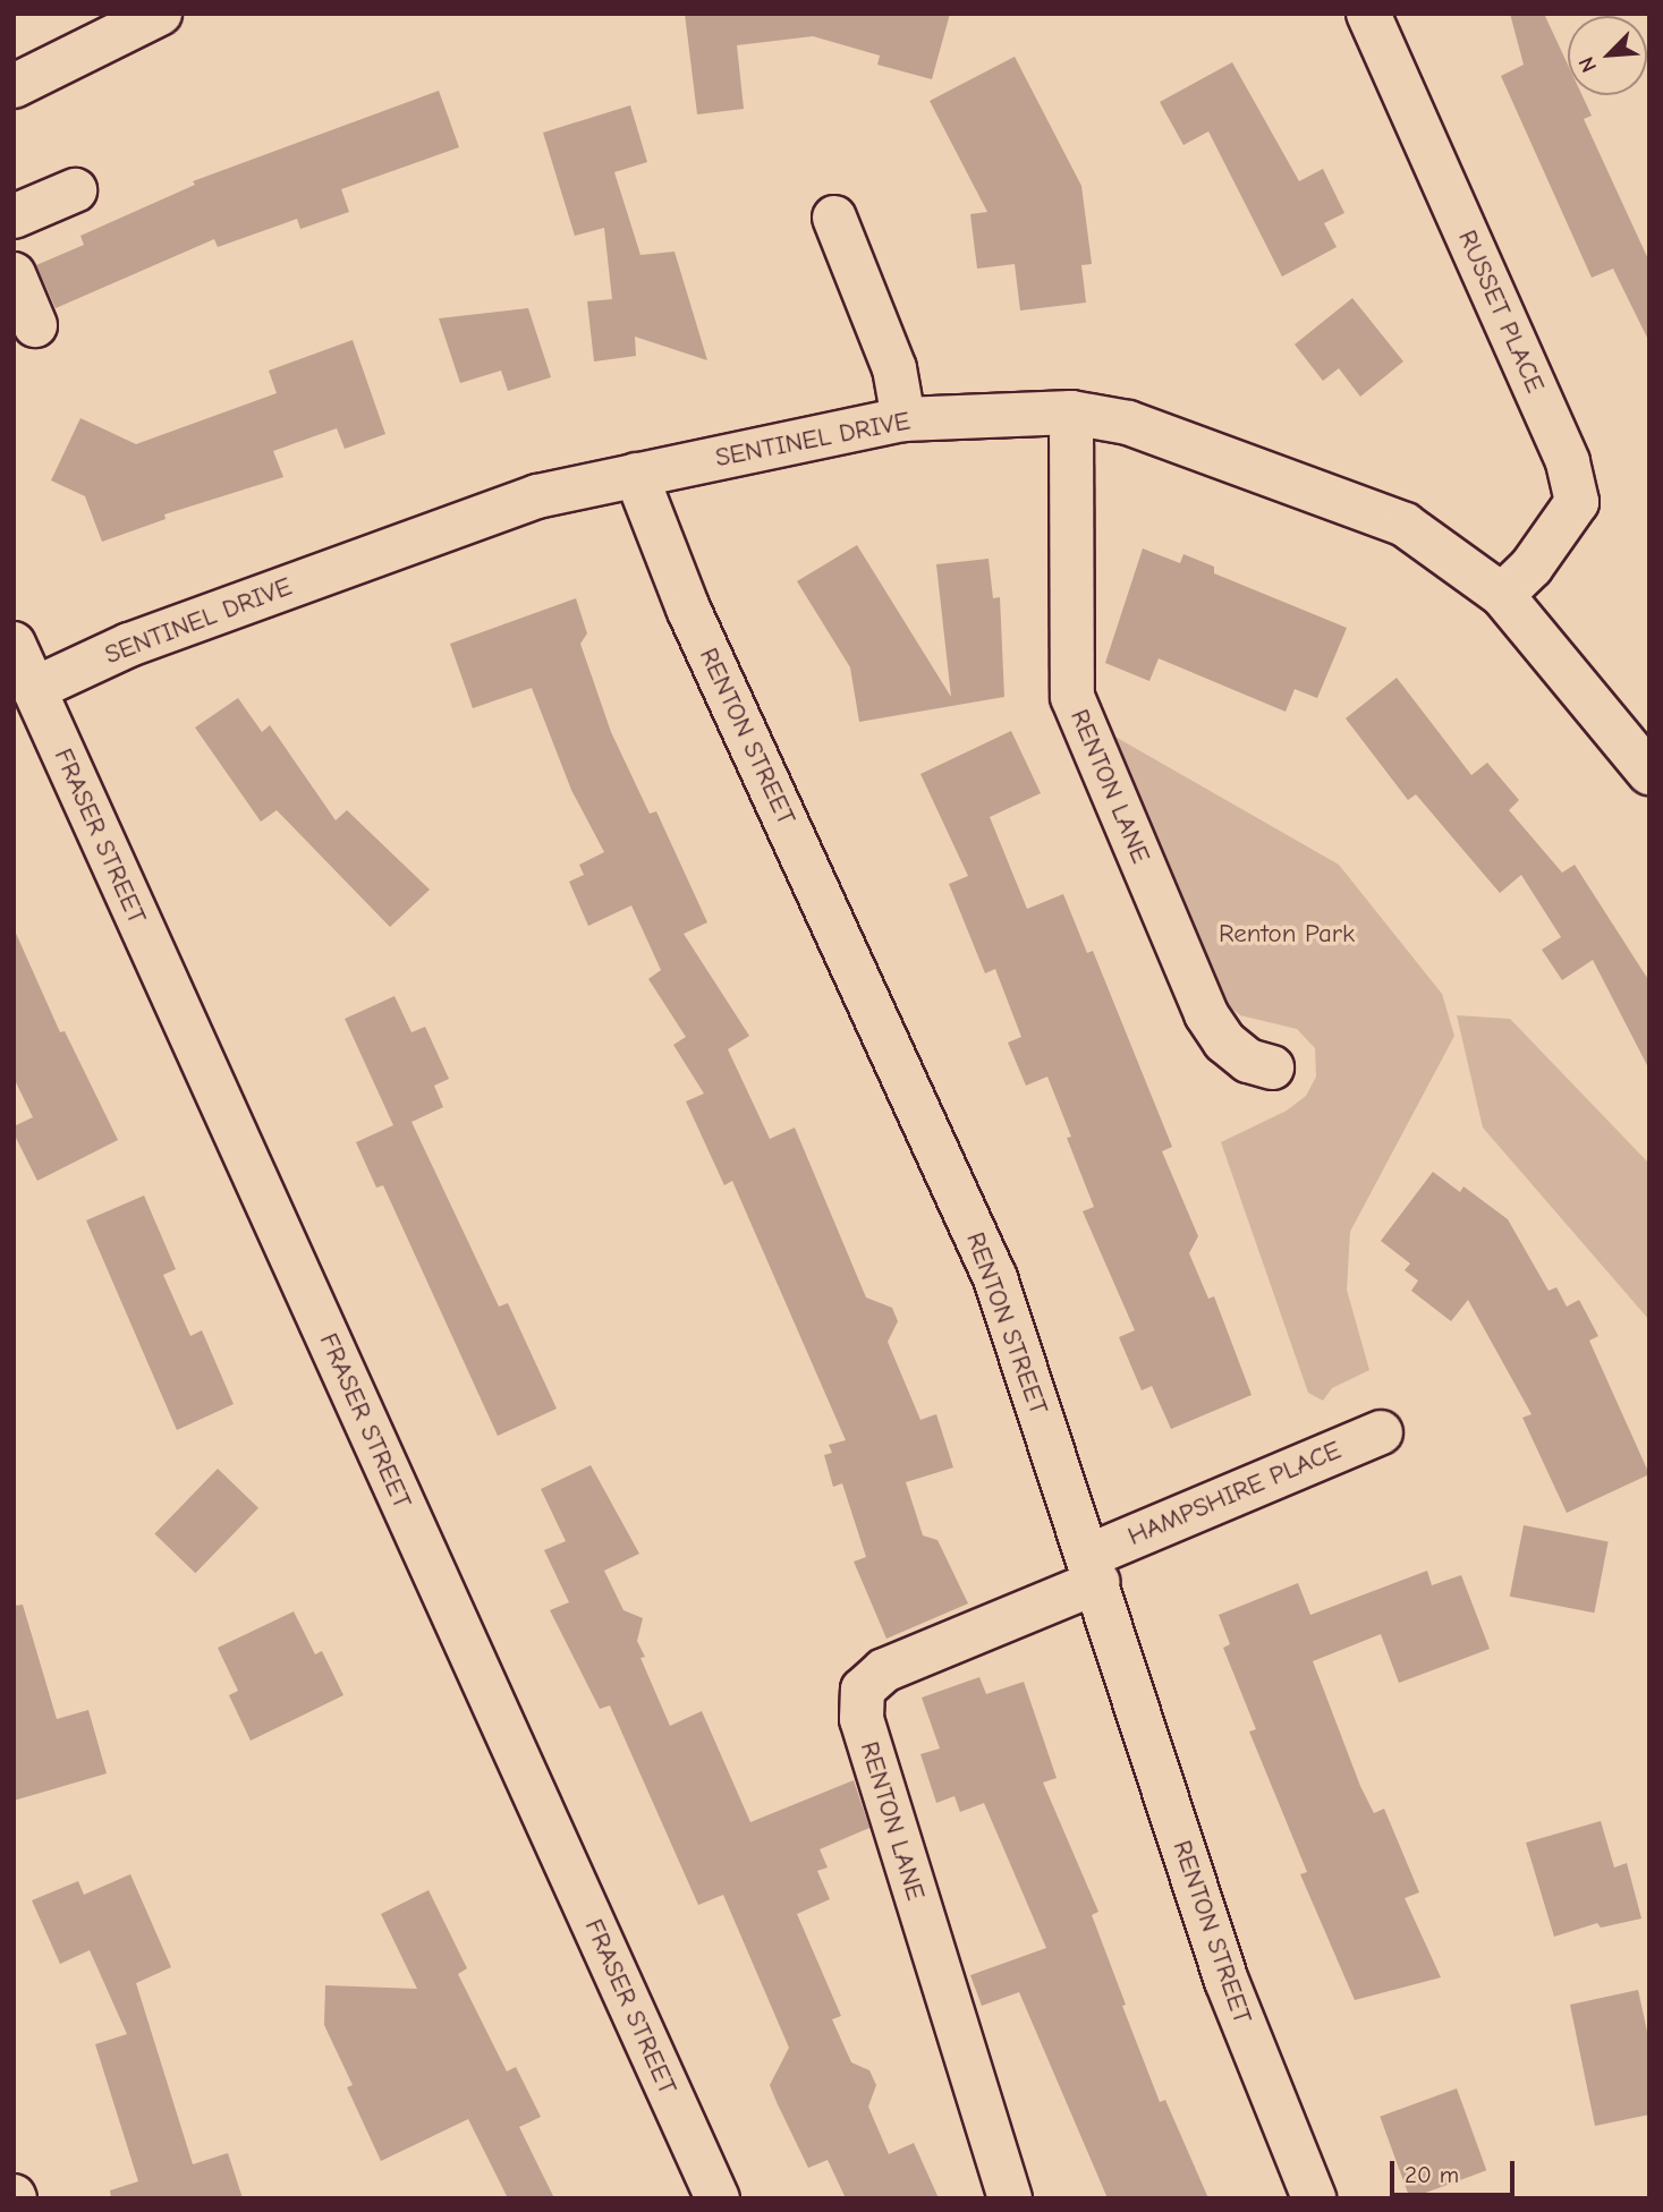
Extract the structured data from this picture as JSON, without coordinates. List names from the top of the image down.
{
  "streets": {
    "main road": [
      "RUSSET PLACE",
      "SENTINEL DRIVE",
      "RENTON STREET",
      "RENTON LANE",
      "FRASER STREET",
      "HAMPSHIRE PLACE"
    ]
  },
  "crossings": [
    ["RUSSET PLACE", "SENTINEL DRIVE"],
    ["SENTINEL DRIVE", "RENTON STREET"],
    ["SENTINEL DRIVE", "RENTON LANE"],
    ["SENTINEL DRIVE", "FRASER STREET"],
    ["RENTON STREET", "RENTON LANE"],
    ["RENTON STREET", "HAMPSHIRE PLACE"],
    ["RENTON LANE", "HAMPSHIRE PLACE"]
  ],
  "parks": ["Renton Park"],
  "scale_bar": "20 m",
  "north": "bottom left"
}
